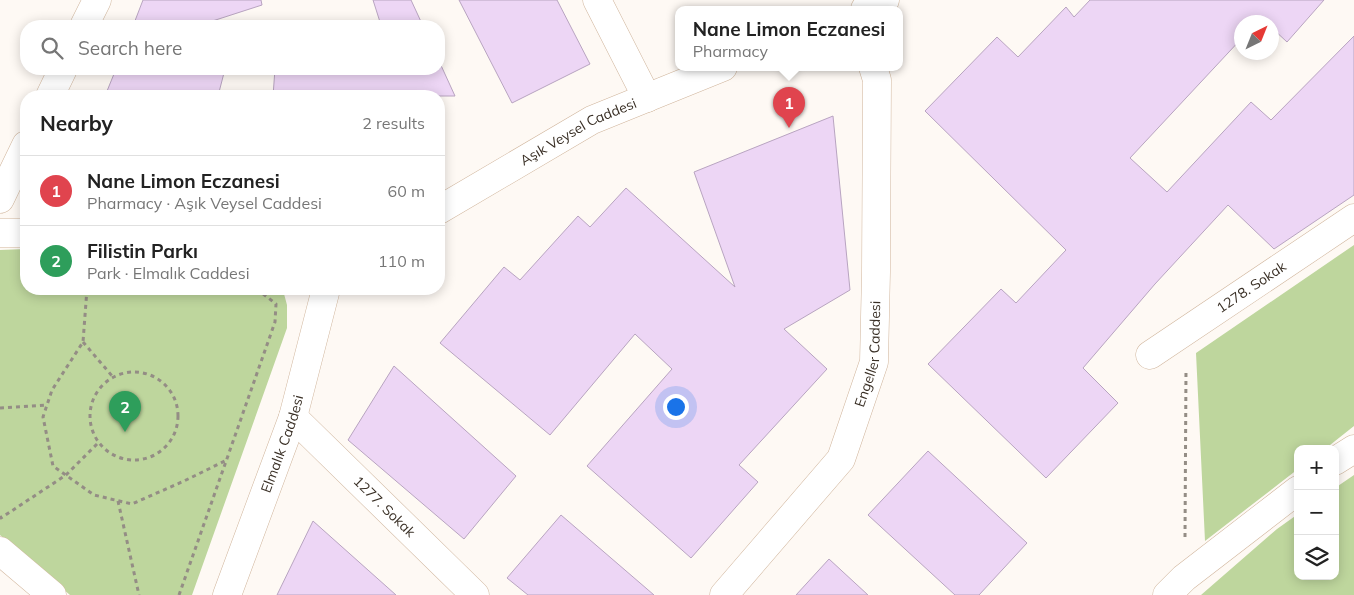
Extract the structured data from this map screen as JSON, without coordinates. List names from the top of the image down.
{
  "streets": {
    "street": [
      "Aşık Veysel Caddesi",
      "1278. Sokak",
      "Engeller Caddesi",
      "Elmalık Caddesi",
      "1277. Sokak"
    ]
  },
  "crossings": [
    ["Elmalık Caddesi", "1277. Sokak"]
  ],
  "north": "top right",
  "page": {
    "popup": ["Nane Limon Eczanesi", "Pharmacy"],
    "search": "Search here",
    "pins": ["1", "2"],
    "heading": ["Nearby", "2 results"],
    "list": [
      {
        "mark": "1",
        "name": "Nane Limon Eczanesi",
        "note": "Pharmacy · Aşık Veysel Caddesi",
        "value": "60 m"
      },
      {
        "mark": "2",
        "name": "Filistin Parkı",
        "note": "Park · Elmalık Caddesi",
        "value": "110 m"
      }
    ],
    "map_buttons": ["+", "−"]
  }
}
